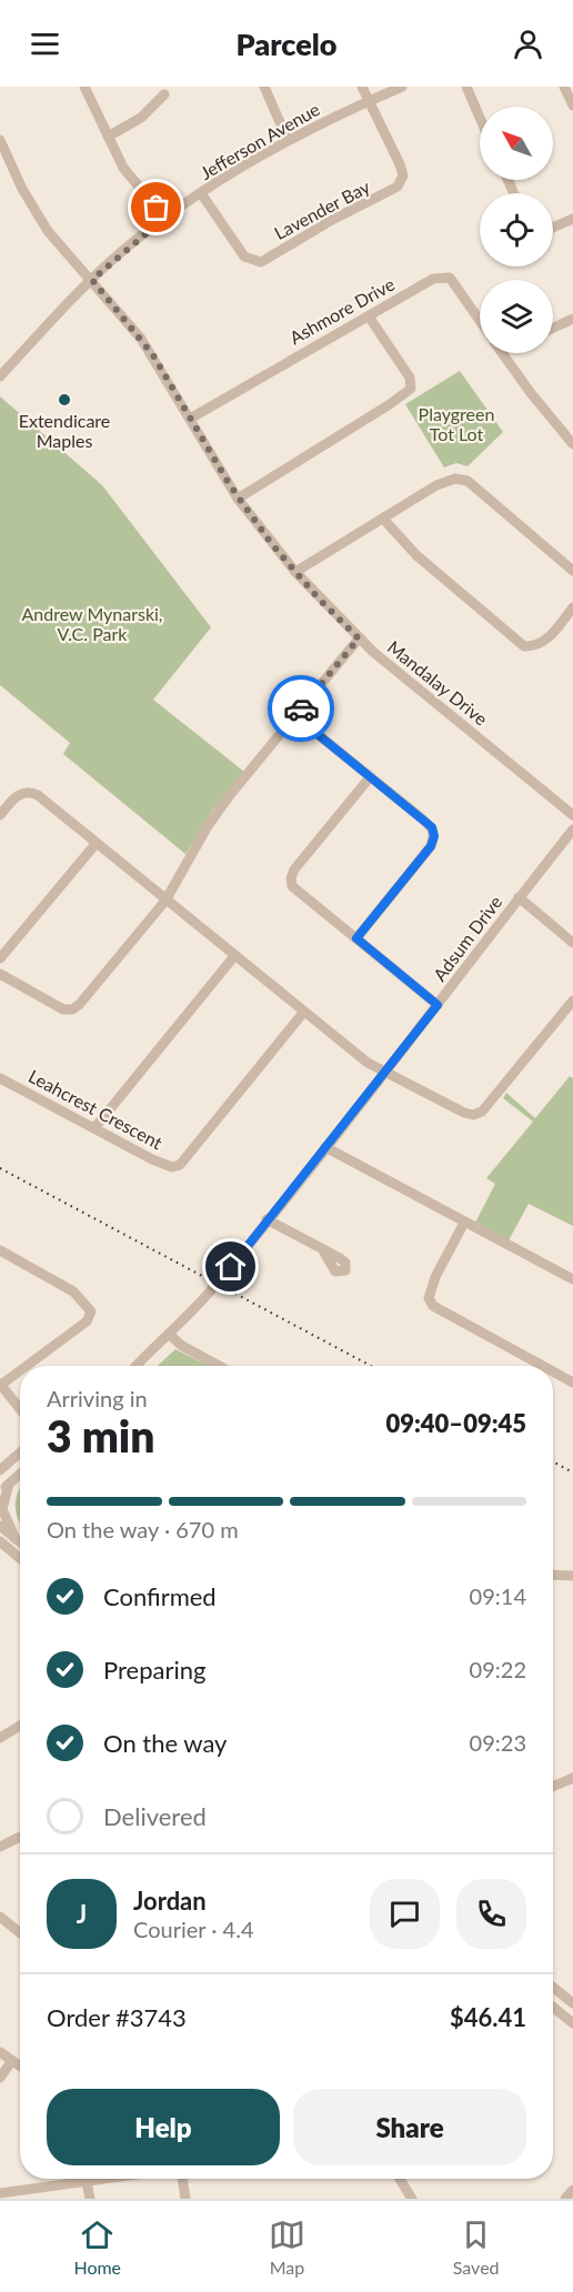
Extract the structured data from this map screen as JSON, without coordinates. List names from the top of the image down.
{
  "streets": {
    "street": [
      "Jefferson Avenue",
      "Lavender Bay",
      "Ashmore Drive",
      "Mandalay Drive",
      "Adsum Drive",
      "Leahcrest Crescent"
    ]
  },
  "crossings": [
    ["Jefferson Avenue", "Lavender Bay"],
    ["Jefferson Avenue", "Mandalay Drive"],
    ["Ashmore Drive", "Mandalay Drive"]
  ],
  "parks": ["Playgreen Tot Lot", "Andrew Mynarski, V.C. Park"],
  "places": ["Extendicare Maples"],
  "north": "top left",
  "page": {
    "header": "Parcelo",
    "heading": ["3 min", "Arriving in", "09:40–09:45"],
    "panel": [
      "Jordan",
      "Courier · 4.4",
      "Order #3743",
      "$46.41"
    ],
    "bar": "On the way · 670 m",
    "list": [
      ["Confirmed", "09:14"],
      ["Preparing", "09:22"],
      ["On the way", "09:23"],
      "Delivered"
    ],
    "round": "J",
    "buttons": ["Help", "Share"],
    "tabs": ["Home", "Map", "Saved"]
  }
}
